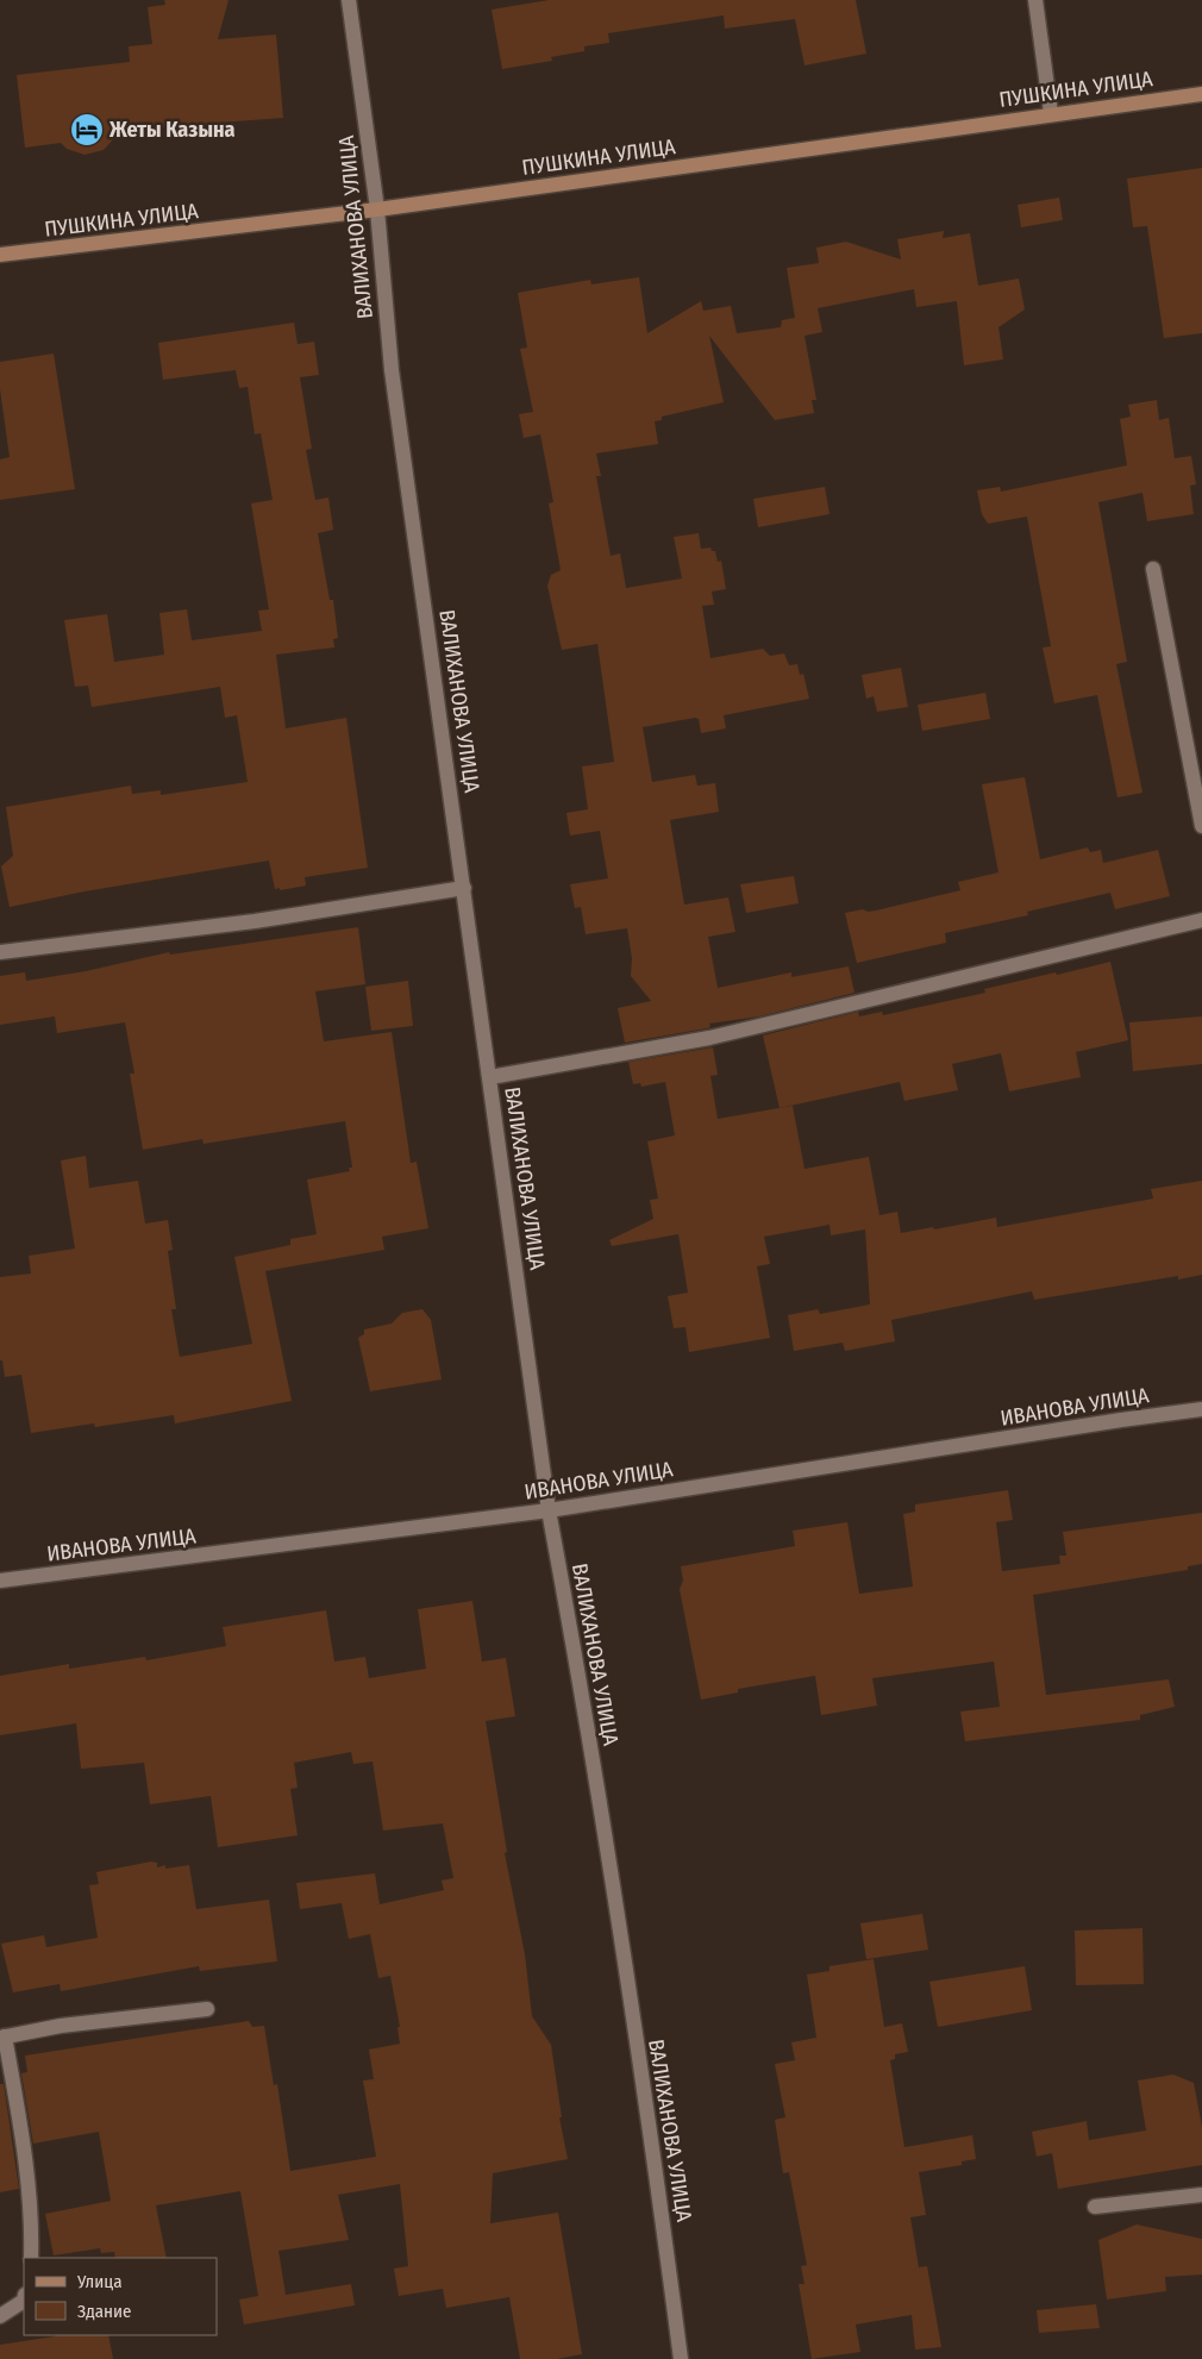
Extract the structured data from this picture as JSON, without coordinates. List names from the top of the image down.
{
  "streets": {
    "street": ["ПУШКИНА УЛИЦА", "ВАЛИХАНОВА УЛИЦА", "ИВАНОВА УЛИЦА"]
  },
  "crossings": [
    ["ПУШКИНА УЛИЦА", "ВАЛИХАНОВА УЛИЦА"],
    ["ВАЛИХАНОВА УЛИЦА", "ИВАНОВА УЛИЦА"]
  ],
  "places": {
    "hotel": ["Жеты Казына"]
  },
  "legend": ["Улица", "Здание"]
}
